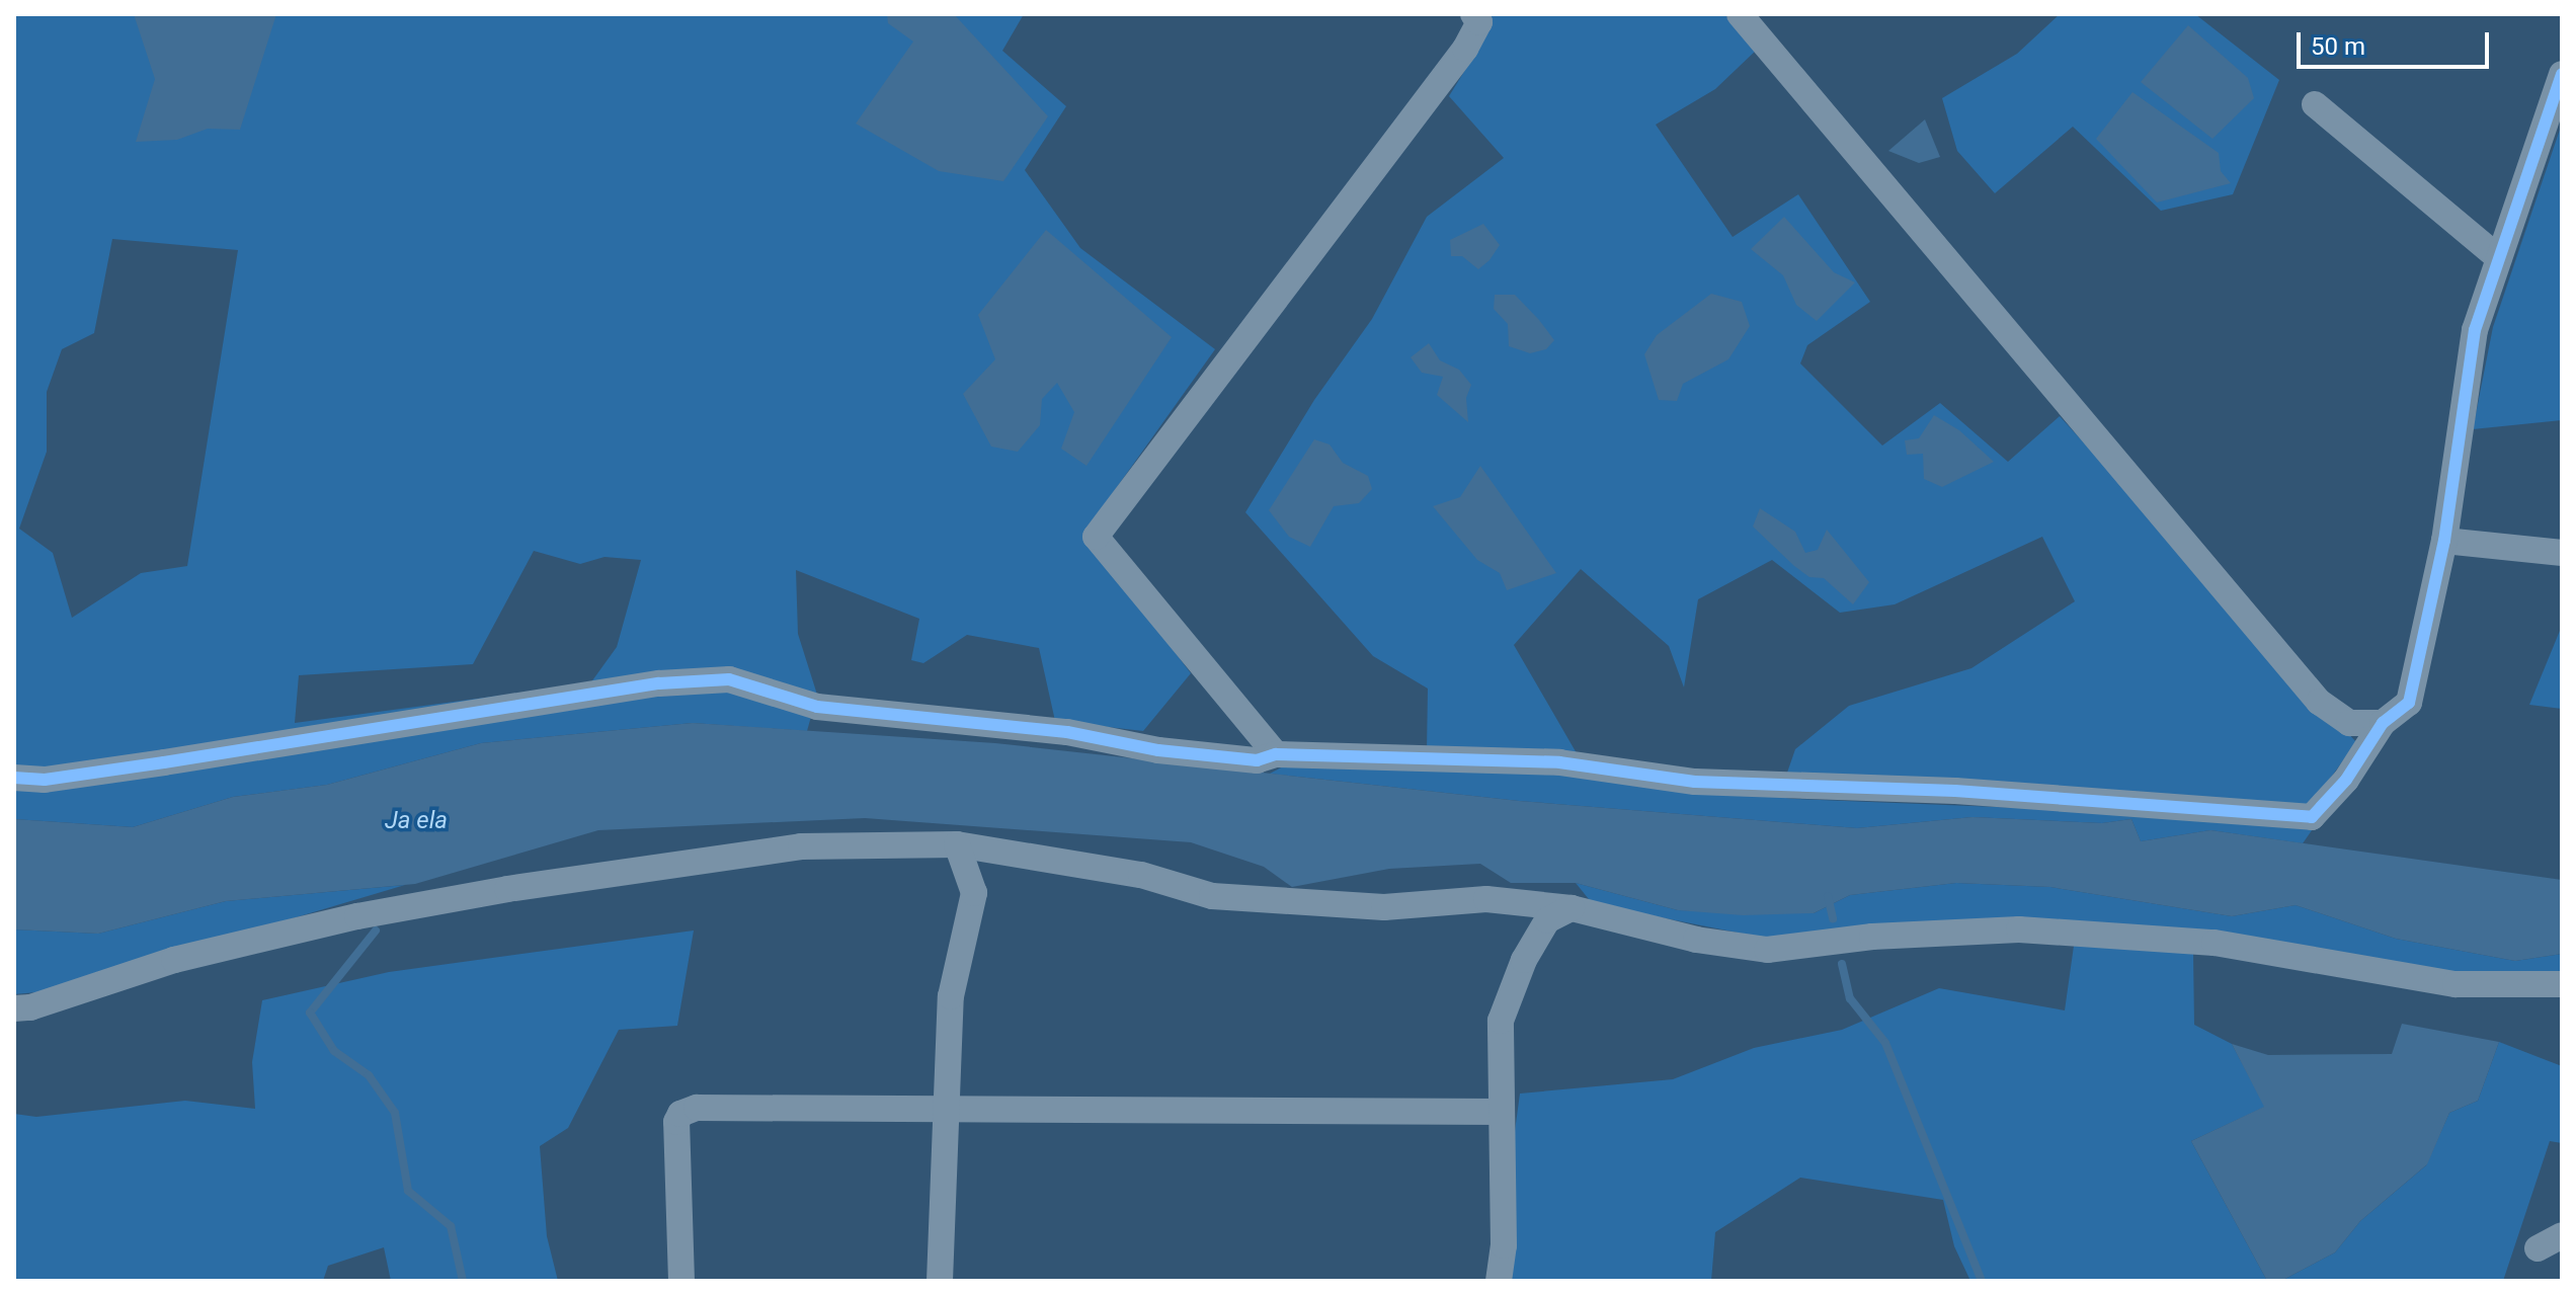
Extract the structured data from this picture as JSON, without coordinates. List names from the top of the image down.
{
  "water": ["Ja ela"],
  "scale_bar": "50 m"
}
